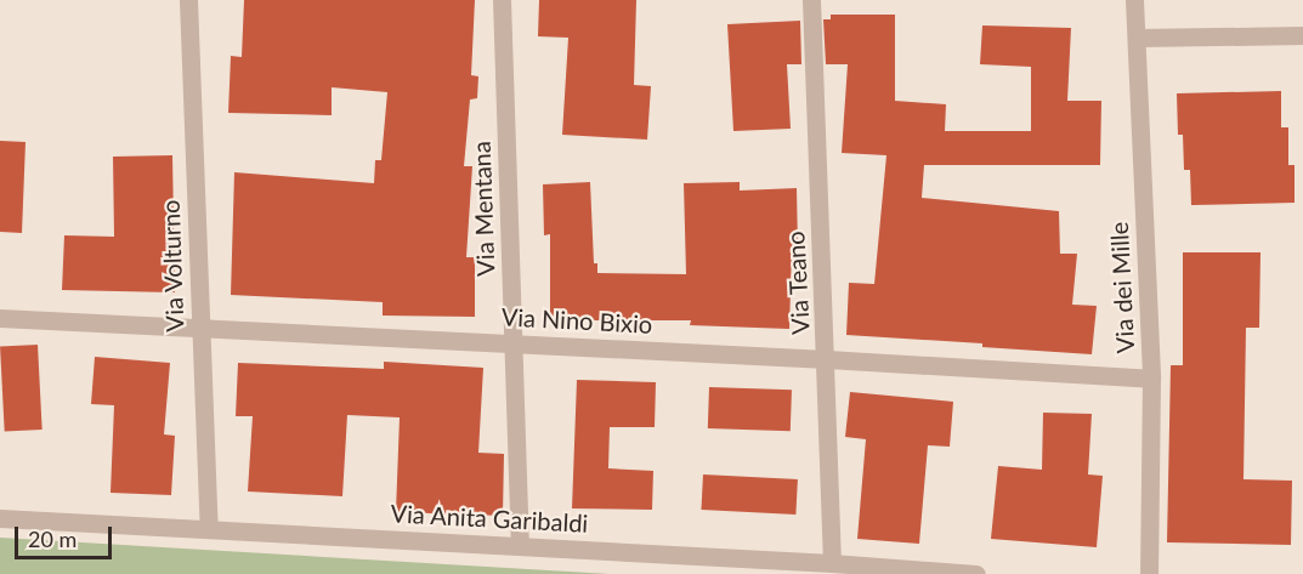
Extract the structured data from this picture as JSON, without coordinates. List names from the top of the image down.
{
  "streets": {
    "street": [
      "Via Mentana",
      "Via Volturno",
      "Via Teano",
      "Via dei Mille",
      "Via Nino Bixio",
      "Via Anita Garibaldi"
    ]
  },
  "crossings": [
    ["Via Mentana", "Via Nino Bixio"],
    ["Via Mentana", "Via Anita Garibaldi"],
    ["Via Volturno", "Via Nino Bixio"],
    ["Via Volturno", "Via Anita Garibaldi"],
    ["Via Teano", "Via Nino Bixio"],
    ["Via Teano", "Via Anita Garibaldi"],
    ["Via dei Mille", "Via Nino Bixio"]
  ],
  "scale_bar": "20 m"
}
